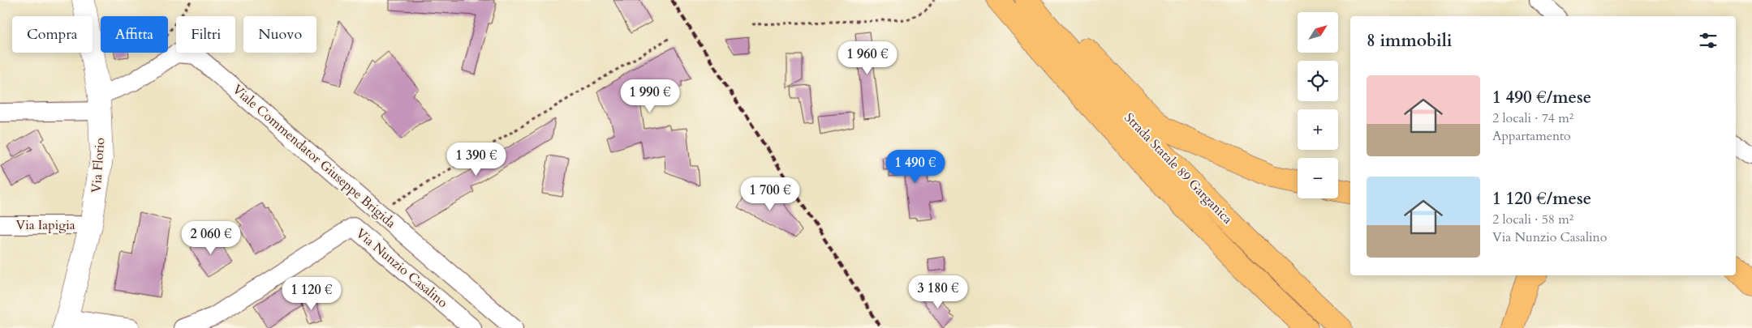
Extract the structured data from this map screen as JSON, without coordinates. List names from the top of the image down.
{
  "streets": {
    "highway": ["Strada Statale 89 Garganica"],
    "street": [
      "Viale Commendator Giuseppe Brigida",
      "Via Florio",
      "Via Iapigia",
      "Via Nunzio Casalino"
    ]
  },
  "crossings": [
    ["Via Florio", "Via Iapigia"]
  ],
  "north": "top right",
  "page": {
    "map_buttons": ["+", "−"],
    "chip": [
      "Compra",
      "Affitta",
      "Filtri",
      "Nuovo"
    ],
    "heading": "8 immobili",
    "price": [
      "1 960 €",
      "1 990 €",
      "1 390 €",
      "1 490 €",
      "1 700 €",
      "2 060 €",
      "3 180 €",
      "1 120 €"
    ],
    "list": [
      {
        "name": "1 490 €/mese",
        "note": "2 locali · 74 m² · Appartamento"
      },
      {
        "name": "1 120 €/mese",
        "note": "2 locali · 58 m² · Via Nunzio Casalino"
      }
    ]
  }
}
